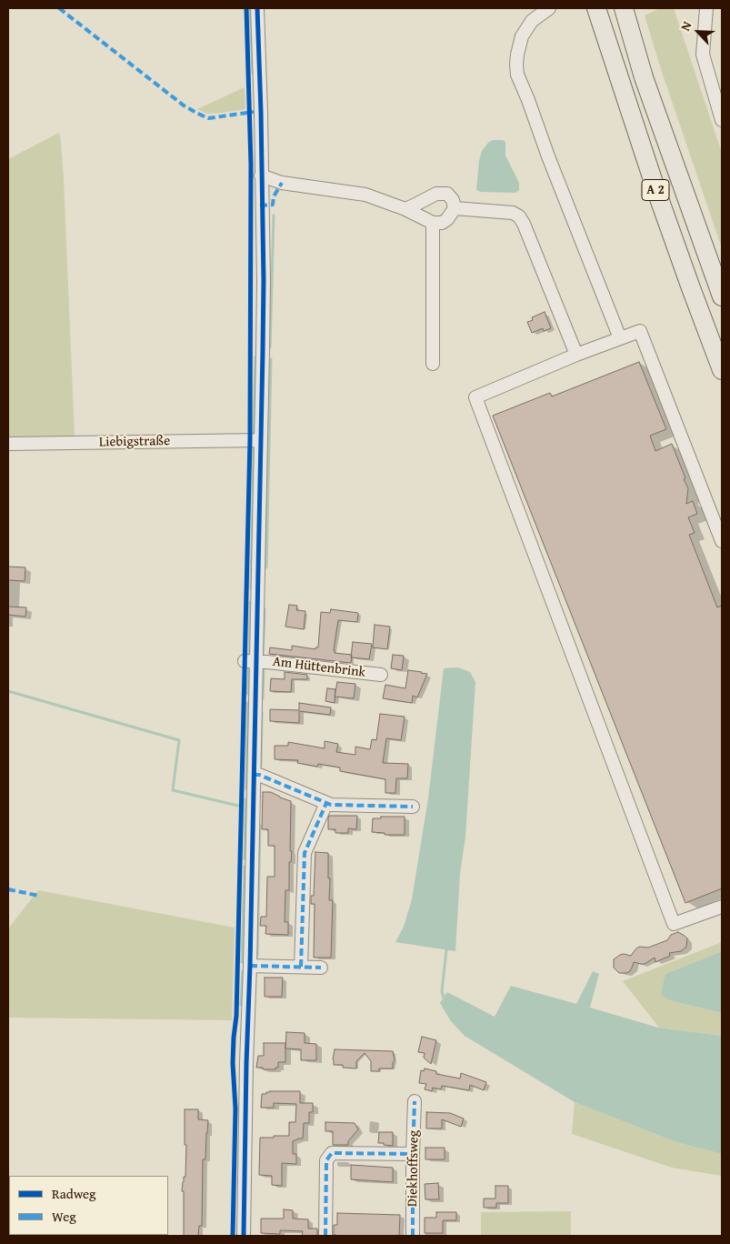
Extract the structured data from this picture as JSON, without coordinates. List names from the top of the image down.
{
  "streets": {
    "highway": ["A 2"],
    "street": ["Liebigstraße", "Am Hüttenbrink", "Diekhoffsweg"]
  },
  "crossings": [
    ["Liebigstraße", "Am Hüttenbrink"]
  ],
  "legend": ["Radweg", "Weg"],
  "north": "top left"
}
